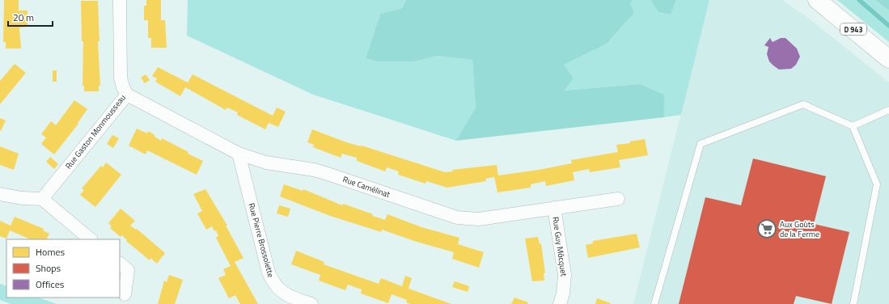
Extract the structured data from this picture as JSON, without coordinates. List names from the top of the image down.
{
  "streets": {
    "main road": ["D 943"],
    "street": [
      "Rue Gaston Monmousseau",
      "Rue Camélinat",
      "Rue Pierre Brossolette",
      "Rue Guy Môcquet"
    ]
  },
  "crossings": [
    ["Rue Gaston Monmousseau", "Rue Camélinat"],
    ["Rue Camélinat", "Rue Pierre Brossolette"],
    ["Rue Camélinat", "Rue Guy Môcquet"]
  ],
  "places": {
    "supermarket": ["Aux Goûts de la Ferme"]
  },
  "legend": ["Homes", "Shops", "Offices"],
  "scale_bar": "20 m"
}
